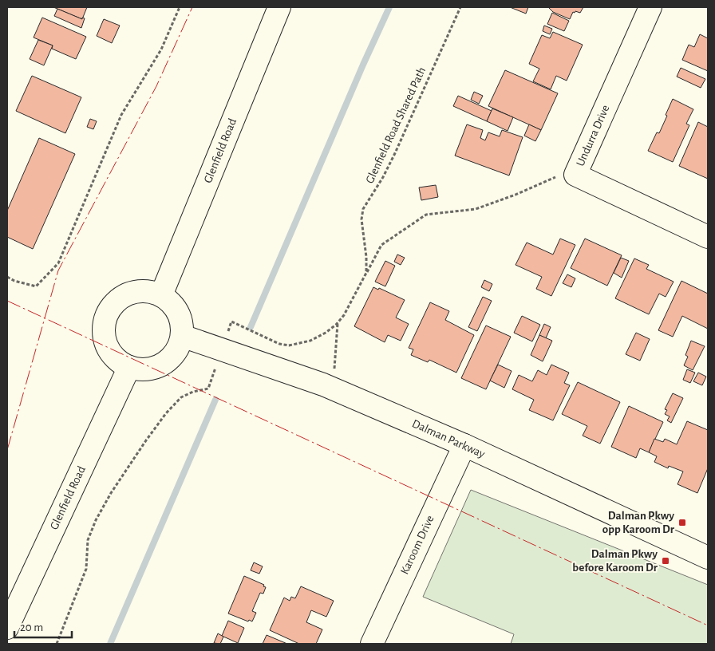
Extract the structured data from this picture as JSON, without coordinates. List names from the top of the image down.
{
  "streets": {
    "street": [
      "Undurra Drive",
      "Glenfield Road",
      "Dalman Parkway",
      "Karoom Drive"
    ],
    "path": ["Glenfield Road Shared Path"]
  },
  "crossings": [
    ["Glenfield Road", "Dalman Parkway"],
    ["Dalman Parkway", "Karoom Drive"]
  ],
  "places": {
    "transit": ["Dalman Pkwy opp Karoom Dr", "Dalman Pkwy before Karoom Dr"]
  },
  "scale_bar": "20 m"
}
